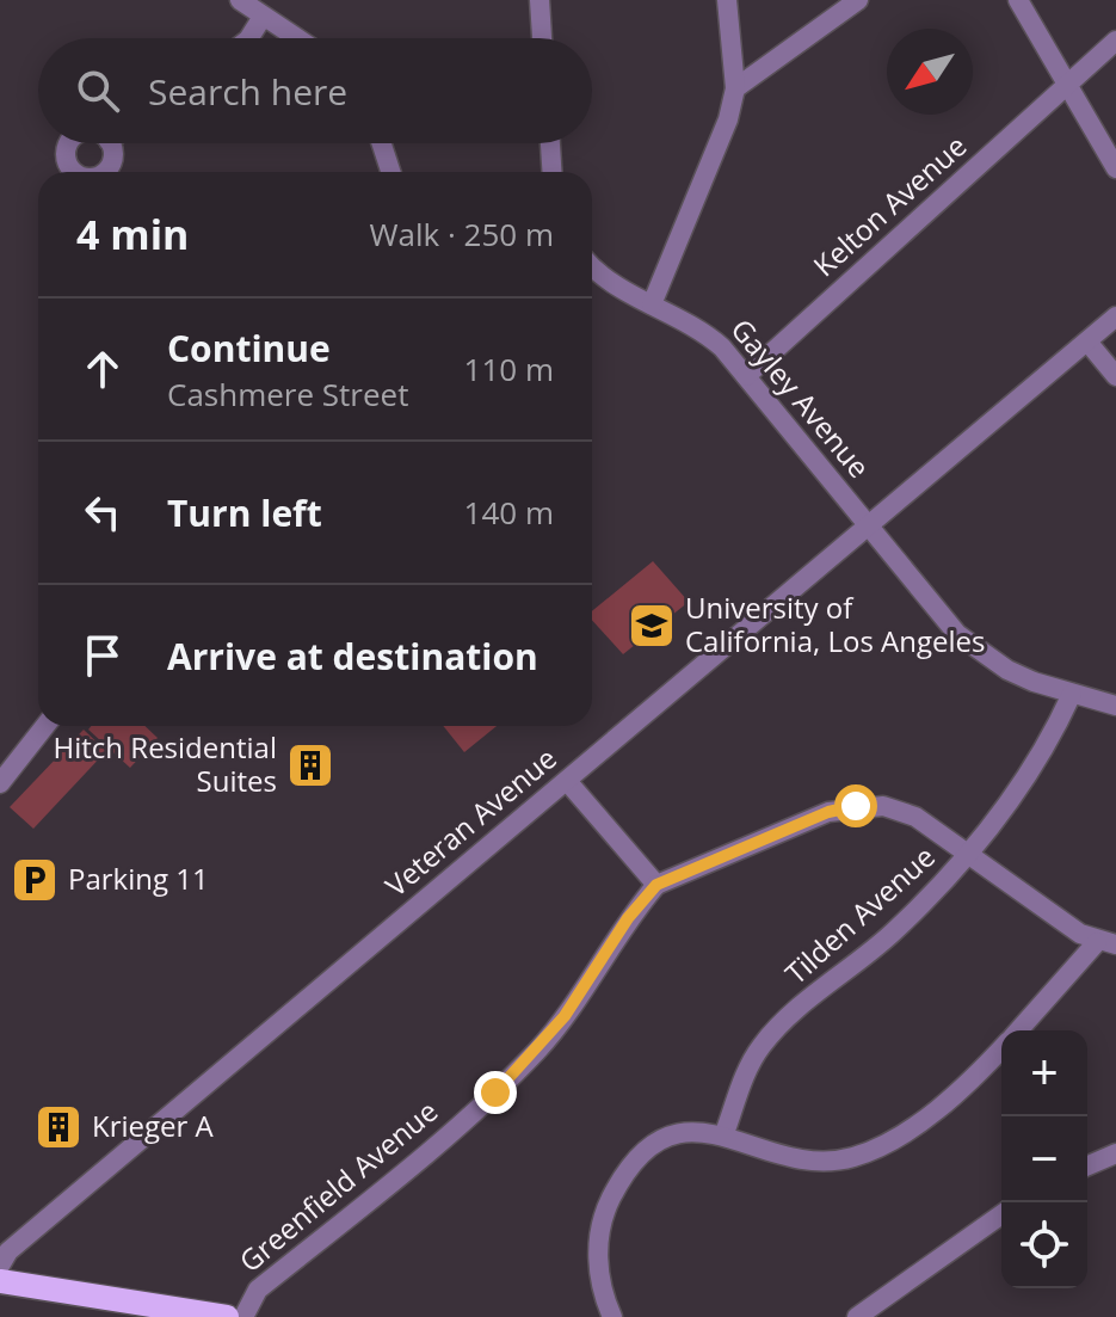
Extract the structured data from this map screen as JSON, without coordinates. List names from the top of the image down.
{
  "streets": {
    "street": [
      "Kelton Avenue",
      "Gayley Avenue",
      "Veteran Avenue",
      "Tilden Avenue",
      "Greenfield Avenue"
    ]
  },
  "crossings": [
    ["Kelton Avenue", "Gayley Avenue"],
    ["Gayley Avenue", "Veteran Avenue"],
    ["Gayley Avenue", "Tilden Avenue"]
  ],
  "places": {
    "school or university": ["University of California, Los Angeles"],
    "building": ["Hitch Residential Suites", "Krieger A"],
    "parking": ["Parking 11"]
  },
  "north": "bottom left",
  "page": {
    "search": "Search here",
    "heading": ["4 min", "Walk · 250 m"],
    "list": [
      ["Continue", "Cashmere Street", "110 m"],
      ["Turn left", "140 m"],
      "Arrive at destination"
    ],
    "map_buttons": ["+", "−"]
  }
}
